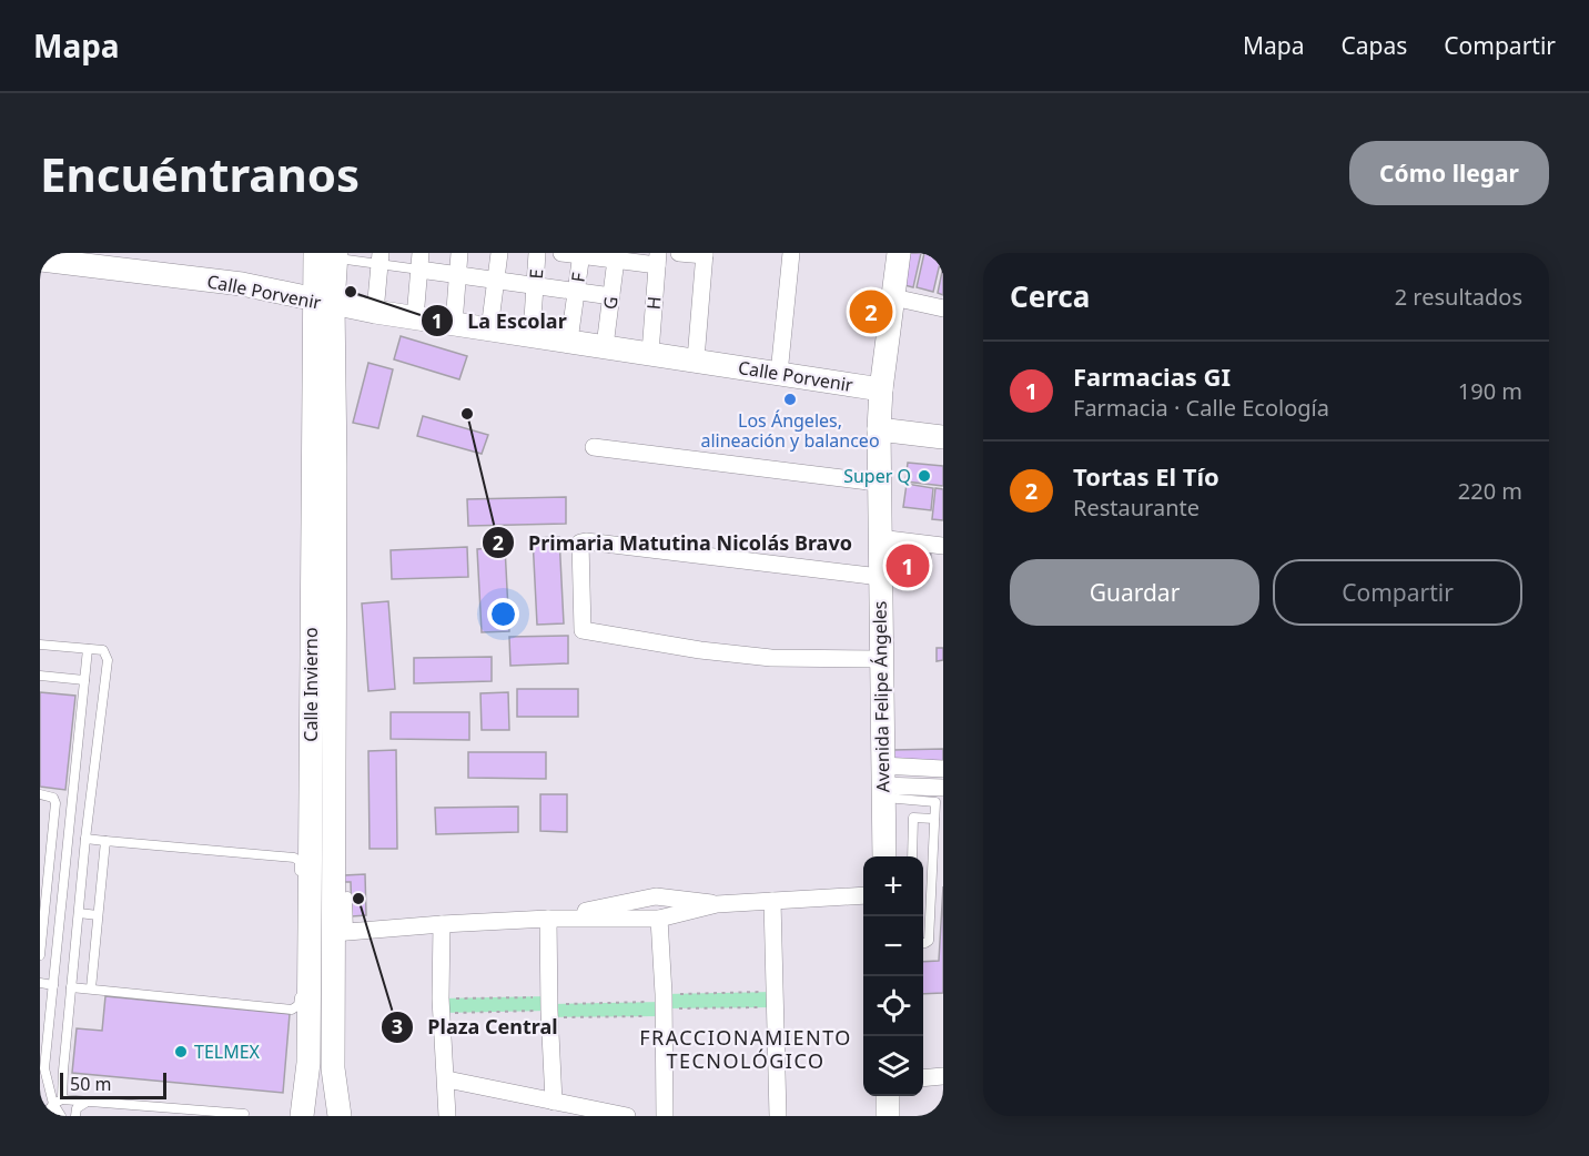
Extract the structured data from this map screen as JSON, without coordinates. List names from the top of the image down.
{
  "streets": {
    "street": [
      "E",
      "F",
      "Calle Porvenir",
      "G",
      "H",
      "Calle Invierno",
      "Avenida Felipe Ángeles"
    ]
  },
  "crossings": [
    ["E", "Calle Porvenir"],
    ["F", "Calle Porvenir"],
    ["Calle Porvenir", "G"],
    ["Calle Porvenir", "H"],
    ["Calle Porvenir", "Calle Invierno"],
    ["Calle Porvenir", "Avenida Felipe Ángeles"]
  ],
  "districts": ["FRACCIONAMIENTO TECNOLÓGICO"],
  "places": [
    "La Escolar",
    "Los Ángeles, alineación y balanceo",
    "Primaria Matutina Nicolás Bravo",
    "Super Q",
    "Plaza Central",
    "TELMEX"
  ],
  "scale_bar": "50 m",
  "page": {
    "header": "Mapa",
    "nav": ["Mapa", "Capas", "Compartir"],
    "buttons": [
      "Cómo llegar",
      ["Guardar", "Compartir"]
    ],
    "title": "Encuéntranos",
    "heading": ["Cerca", "2 resultados"],
    "pins": ["2", "1"],
    "list": [
      {
        "mark": "1",
        "name": "Farmacias GI",
        "note": "Farmacia · Calle Ecología",
        "value": "190 m"
      },
      {
        "mark": "2",
        "name": "Tortas El Tío",
        "note": "Restaurante",
        "value": "220 m"
      }
    ],
    "map_buttons": ["+", "−"],
    "scale": "50 m"
  }
}
